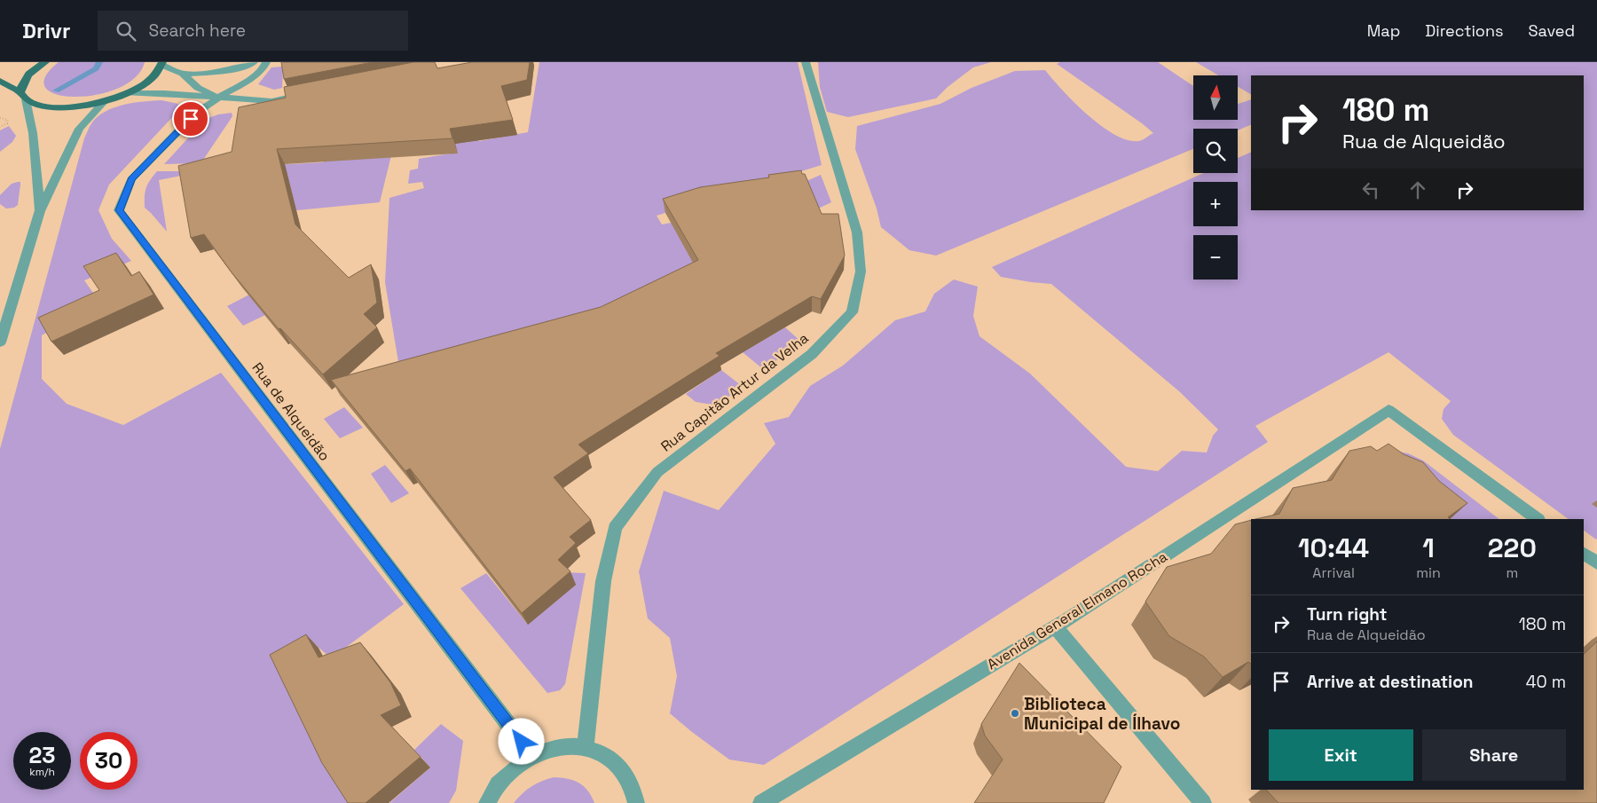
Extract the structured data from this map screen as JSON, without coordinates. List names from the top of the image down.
{
  "streets": {
    "street": ["Rua Capitão Artur da Velha", "Rua de Alqueidão", "Avenida General Elmano Rocha"]
  },
  "places": ["Biblioteca Municipal de Ílhavo"],
  "north": "top",
  "page": {
    "header": "Drivr",
    "search": "Search here",
    "nav": ["Map", "Directions", "Saved"],
    "map_buttons": ["+", "−"],
    "turn": ["180 m", "Rua de Alqueidão"],
    "eta": [
      "10:44",
      "Arrival",
      "1",
      "min",
      "220",
      "m"
    ],
    "list": [
      {
        "name": "Turn right",
        "note": "Rua de Alqueidão",
        "value": "180 m"
      },
      {
        "name": "Arrive at destination",
        "value": "40 m"
      }
    ],
    "buttons": ["Exit", "Share"],
    "speed": "23 km/h",
    "limit": "30"
  }
}
